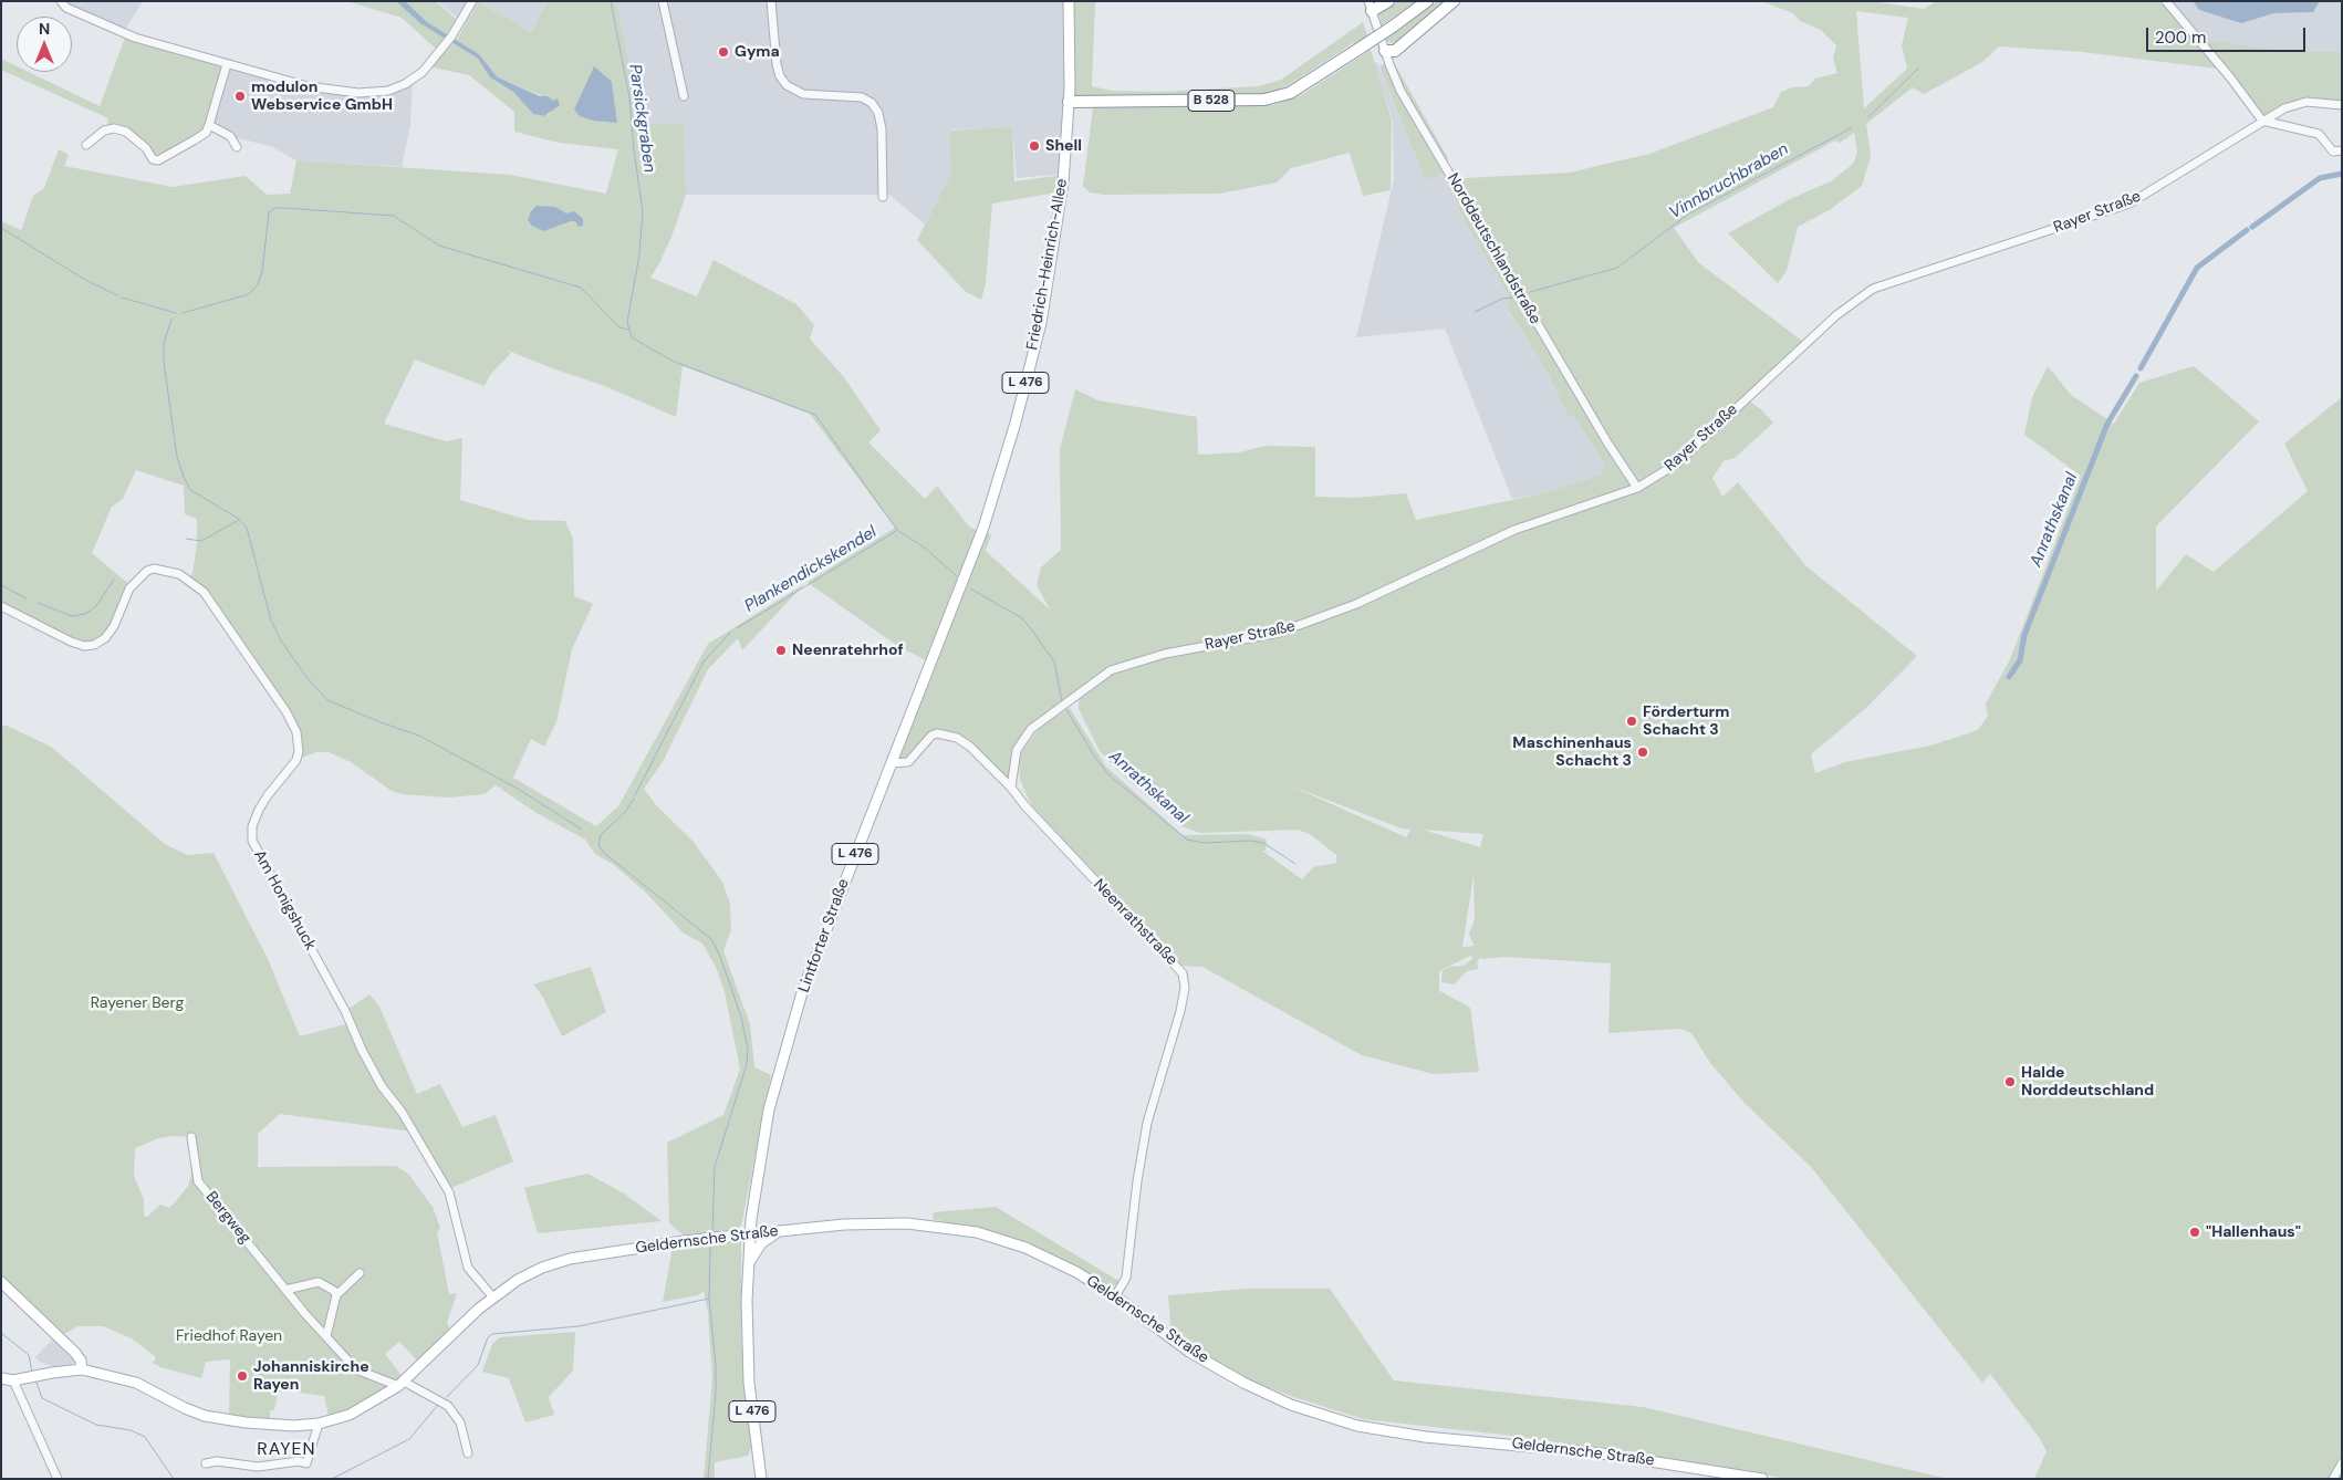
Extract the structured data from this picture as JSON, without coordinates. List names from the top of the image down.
{
  "streets": {
    "highway": ["B 528"],
    "main road": [
      "Friedrich-Heinrich-Allee",
      "L 476",
      "Lintforter Straße",
      "Geldernsche Straße"
    ],
    "street": [
      "Rayer Straße",
      "Norddeutschlandstraße",
      "Am Honigshuck",
      "Neenrathstraße",
      "Bergweg"
    ]
  },
  "crossings": [
    ["B 528", "Friedrich-Heinrich-Allee"],
    ["Rayer Straße", "Norddeutschlandstraße"],
    ["Rayer Straße", "Neenrathstraße"],
    ["Friedrich-Heinrich-Allee", "Lintforter Straße"],
    ["Am Honigshuck", "Geldernsche Straße"],
    ["Neenrathstraße", "Lintforter Straße"],
    ["Neenrathstraße", "Geldernsche Straße"],
    ["Lintforter Straße", "Geldernsche Straße"],
    ["Bergweg", "Geldernsche Straße"]
  ],
  "districts": ["RAYEN"],
  "water": [
    "Parsickgraben",
    "Vinnbruchbraben",
    "Anrathskanal",
    "Plankendickskendel"
  ],
  "parks": ["Rayener Berg", "Friedhof Rayen"],
  "places": [
    "Gyma",
    "modulon Webservice GmbH",
    "Shell",
    "Neenratehrhof",
    "Förderturm Schacht 3",
    "Maschinenhaus Schacht 3",
    "Halde Norddeutschland",
    "\"Hallenhaus\"",
    "Johanniskirche Rayen"
  ],
  "scale_bar": "200 m",
  "north": "top"
}
